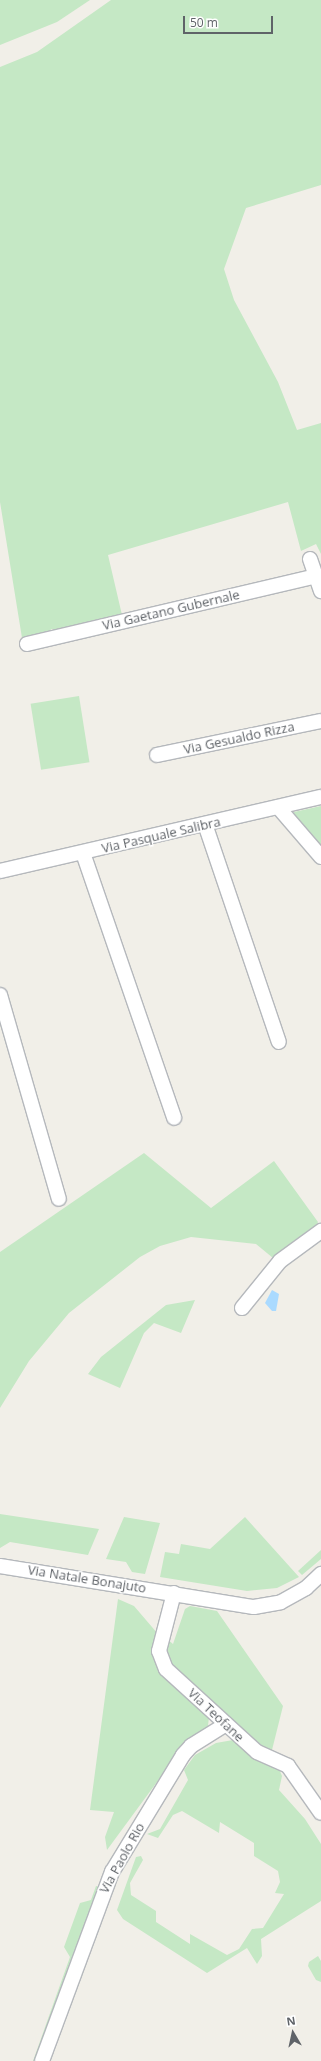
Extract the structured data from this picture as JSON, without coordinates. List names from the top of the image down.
{
  "streets": {
    "street": [
      "Via Gaetano Gubernale",
      "Via Gesualdo Rizza",
      "Via Pasquale Salibra",
      "Via Natale Bonajuto",
      "Via Teofane",
      "Via Paolo Rio"
    ]
  },
  "crossings": [
    ["Via Natale Bonajuto", "Via Teofane"],
    ["Via Teofane", "Via Paolo Rio"]
  ],
  "scale_bar": "50 m",
  "north": "top"
}
